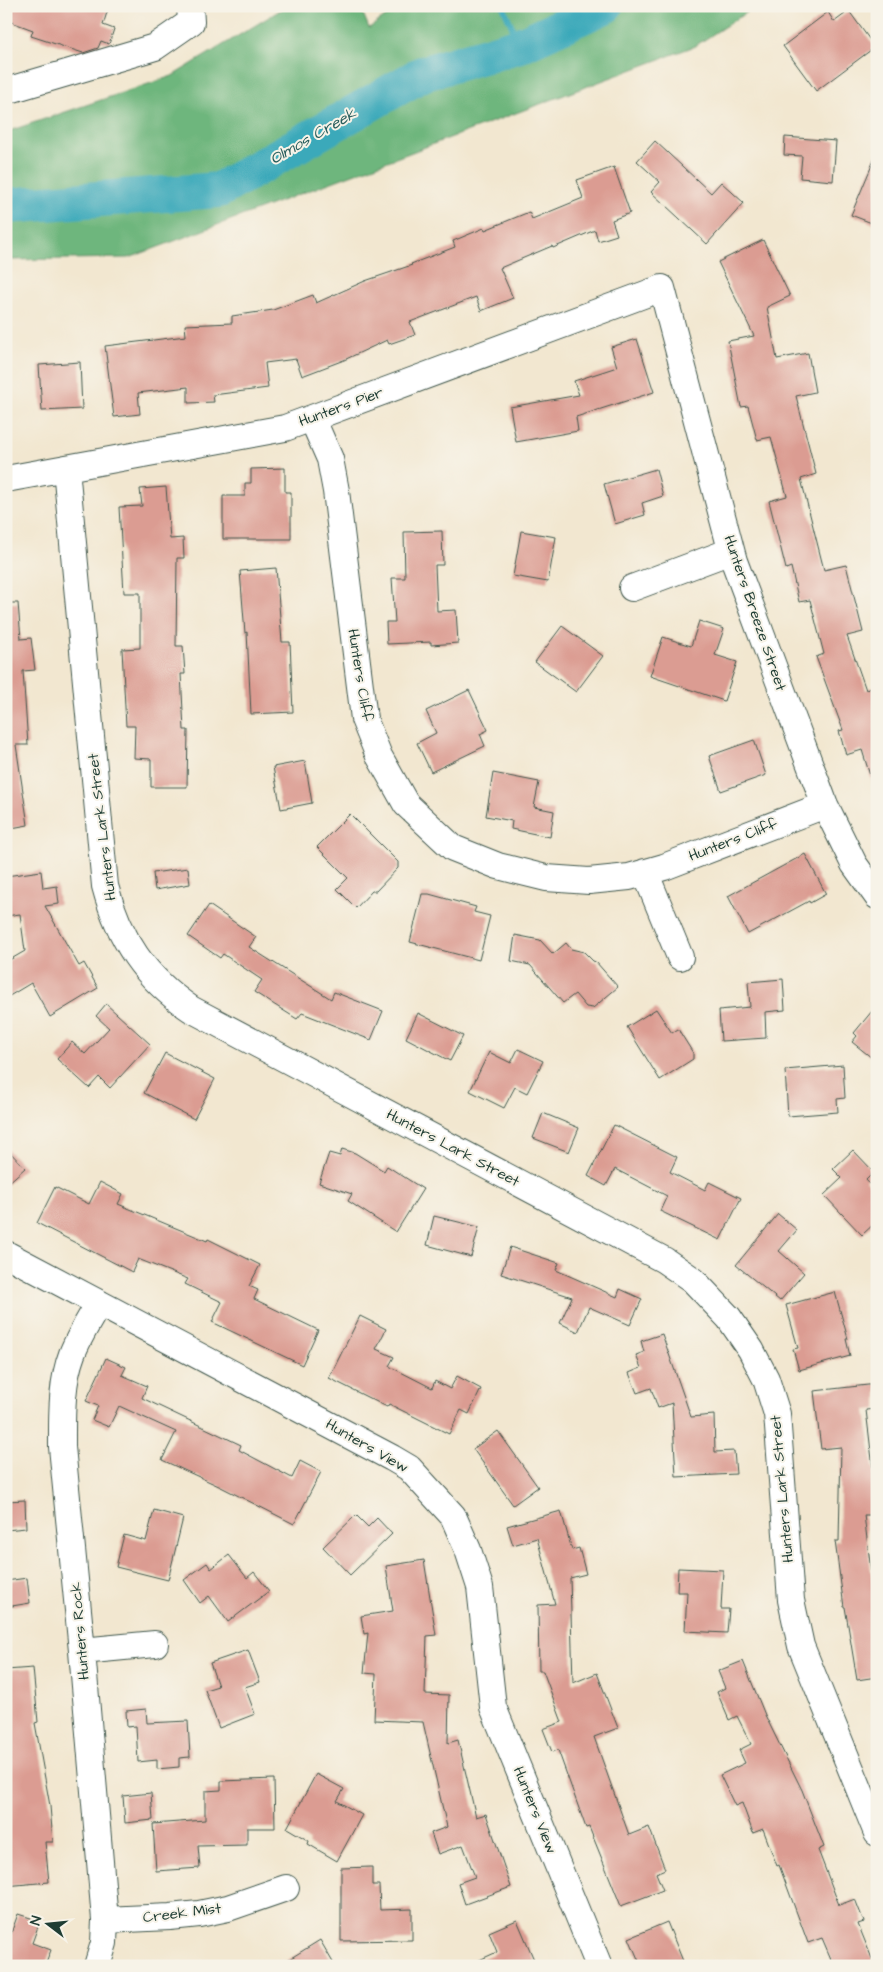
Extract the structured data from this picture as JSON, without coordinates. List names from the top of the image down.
{
  "streets": {
    "street": [
      "Hunters Pier",
      "Hunters Breeze Street",
      "Hunters Cliff",
      "Hunters Lark Street",
      "Hunters View",
      "Hunters Rock",
      "Creek Mist"
    ]
  },
  "crossings": [
    ["Hunters Pier", "Hunters Breeze Street"],
    ["Hunters Pier", "Hunters Cliff"],
    ["Hunters Pier", "Hunters Lark Street"],
    ["Hunters Breeze Street", "Hunters Cliff"],
    ["Hunters View", "Hunters Rock"],
    ["Hunters Rock", "Creek Mist"]
  ],
  "water": ["Olmos Creek"],
  "north": "left"
}
